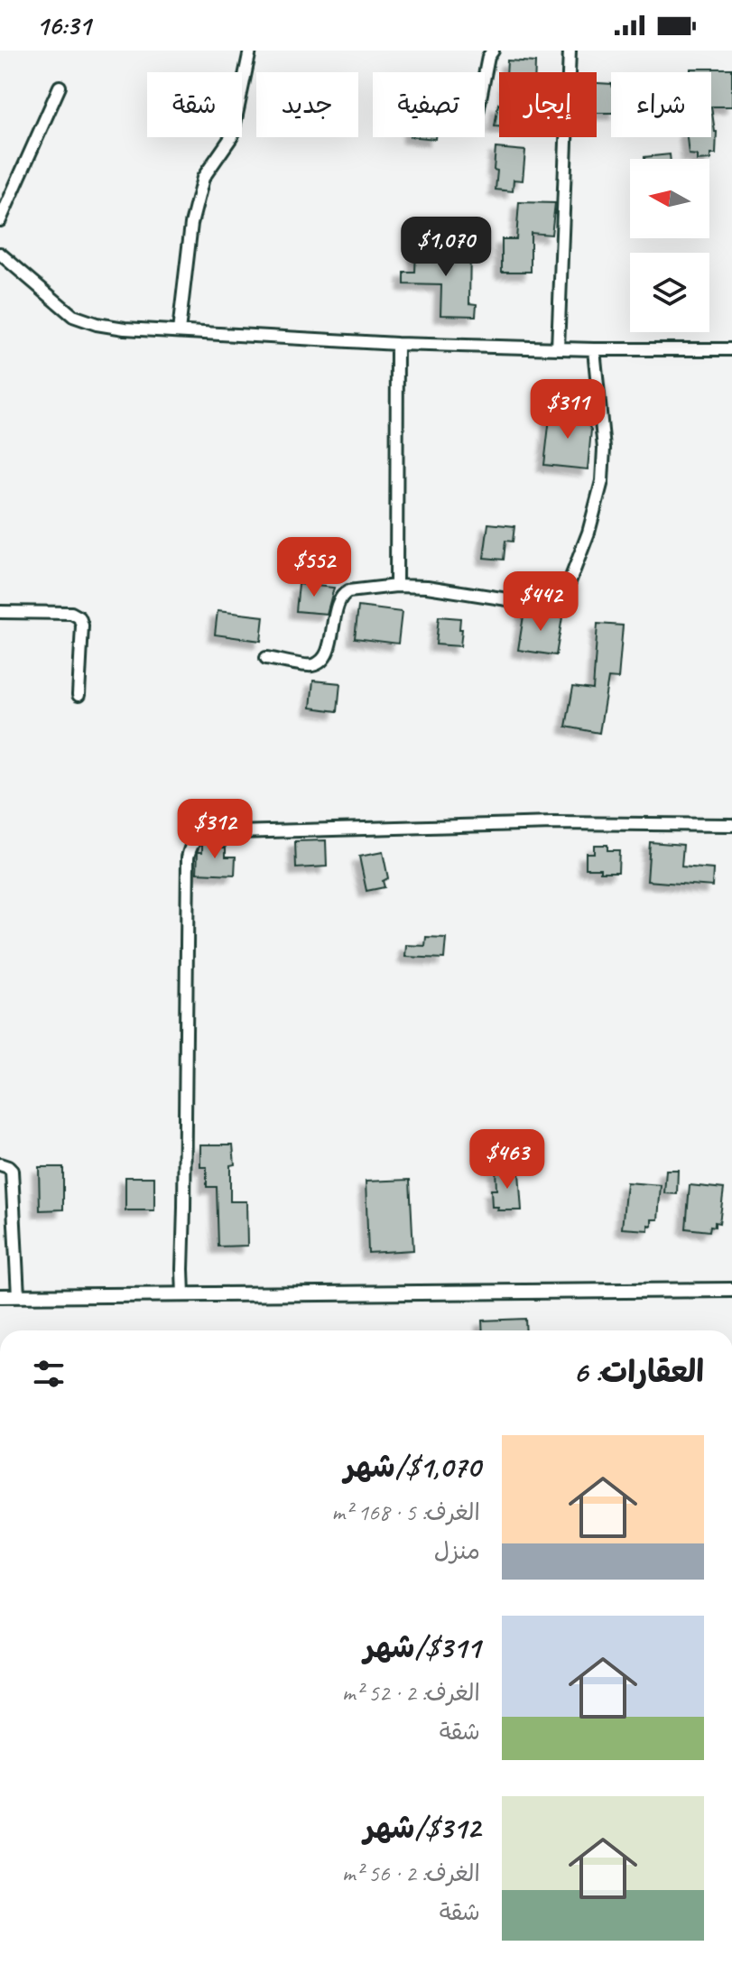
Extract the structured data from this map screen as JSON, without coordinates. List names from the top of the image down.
{
  "north": "left",
  "page": {
    "status": "16:31",
    "chip": [
      "شراء",
      "إيجار",
      "تصفية",
      "جديد",
      "شقة"
    ],
    "price": [
      "$1,070",
      "$311",
      "$552",
      "$442",
      "$312",
      "$463"
    ],
    "heading": "العقارات: 6",
    "list": [
      {
        "name": "$1,070/شهر",
        "note": "الغرف: 5 · 168 m² · منزل"
      },
      {
        "name": "$311/شهر",
        "note": "الغرف: 2 · 52 m² · شقة"
      },
      {
        "name": "$312/شهر",
        "note": "الغرف: 2 · 56 m² · شقة"
      }
    ]
  }
}
